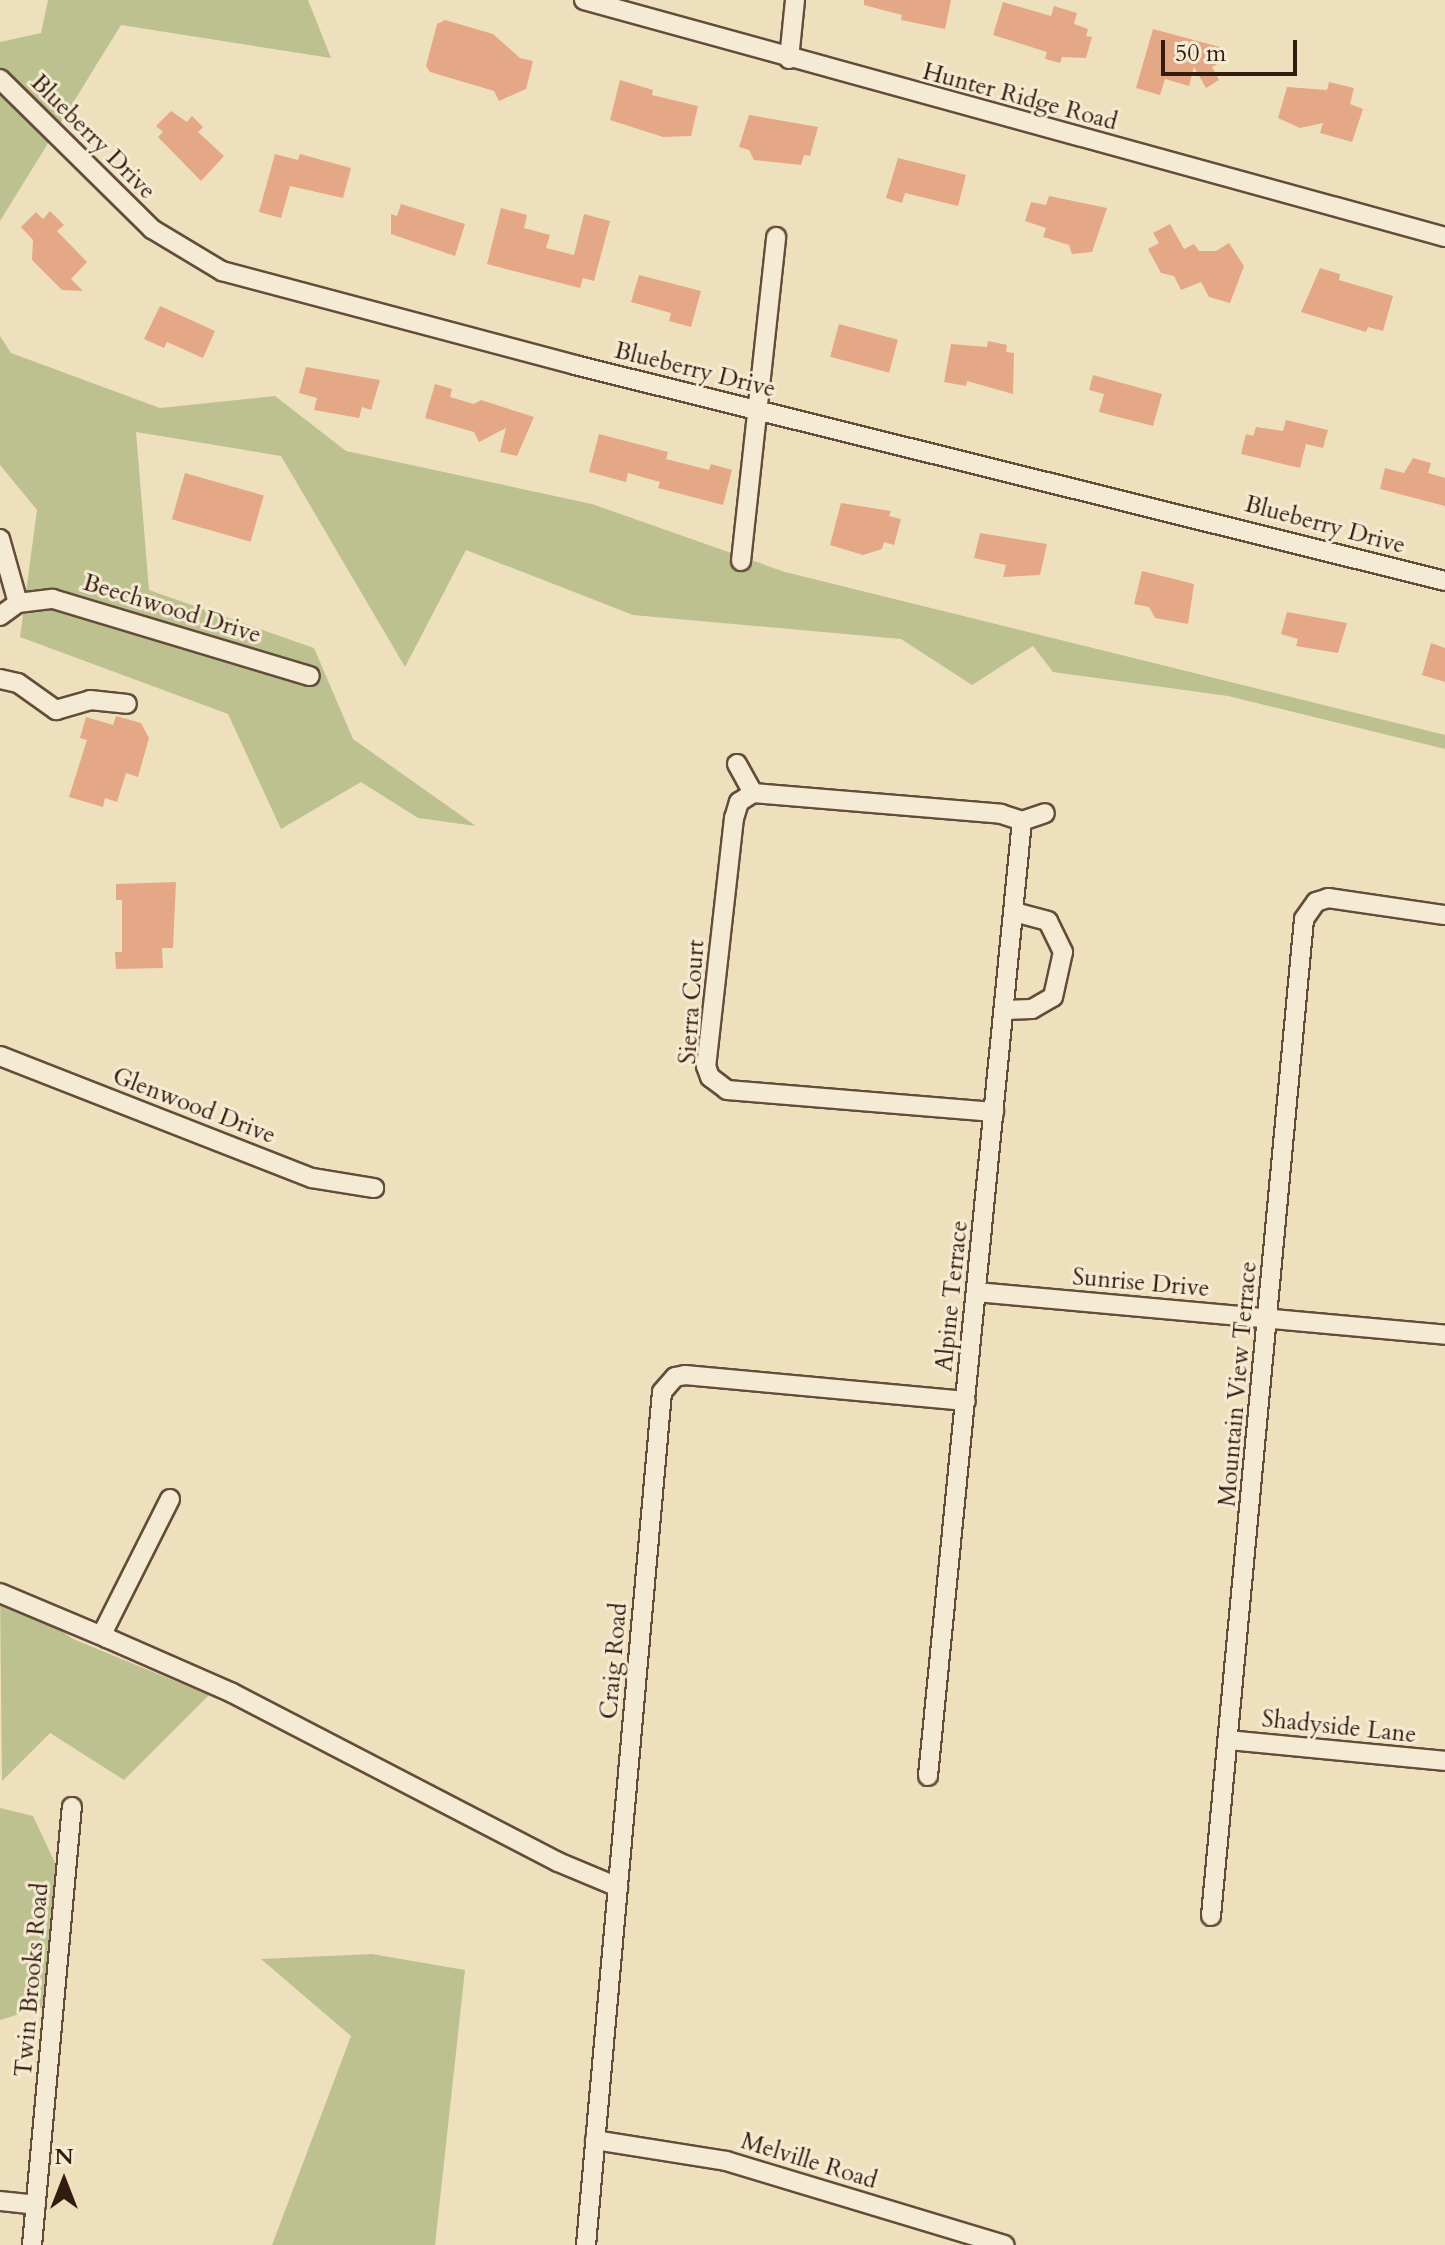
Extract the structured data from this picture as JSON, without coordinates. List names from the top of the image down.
{
  "streets": {
    "street": [
      "Hunter Ridge Road",
      "Blueberry Drive",
      "Beechwood Drive",
      "Sierra Court",
      "Glenwood Drive",
      "Sunrise Drive",
      "Alpine Terrace",
      "Mountain View Terrace",
      "Craig Road",
      "Shadyside Lane",
      "Twin Brooks Road",
      "Melville Road"
    ]
  },
  "crossings": [
    ["Sierra Court", "Alpine Terrace"],
    ["Sunrise Drive", "Alpine Terrace"],
    ["Sunrise Drive", "Mountain View Terrace"],
    ["Alpine Terrace", "Craig Road"],
    ["Mountain View Terrace", "Shadyside Lane"],
    ["Craig Road", "Melville Road"]
  ],
  "scale_bar": "50 m",
  "north": "top"
}
